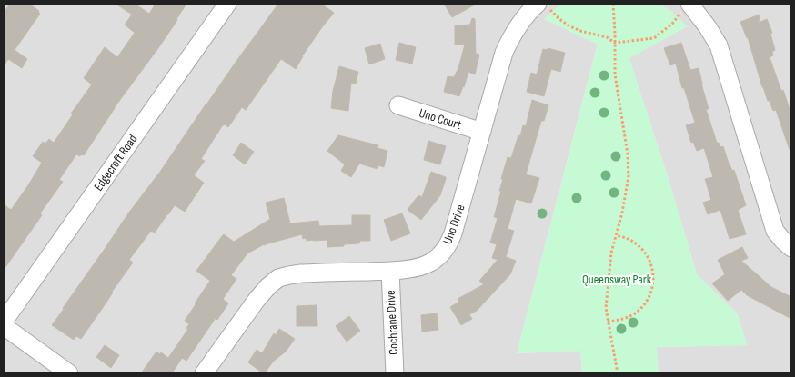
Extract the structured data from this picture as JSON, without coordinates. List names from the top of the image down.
{
  "streets": {
    "street": [
      "Uno Court",
      "Edgecroft Road",
      "Uno Drive",
      "Cochrane Drive"
    ]
  },
  "crossings": [
    ["Uno Court", "Uno Drive"],
    ["Uno Drive", "Cochrane Drive"]
  ],
  "parks": ["Queensway Park"]
}
